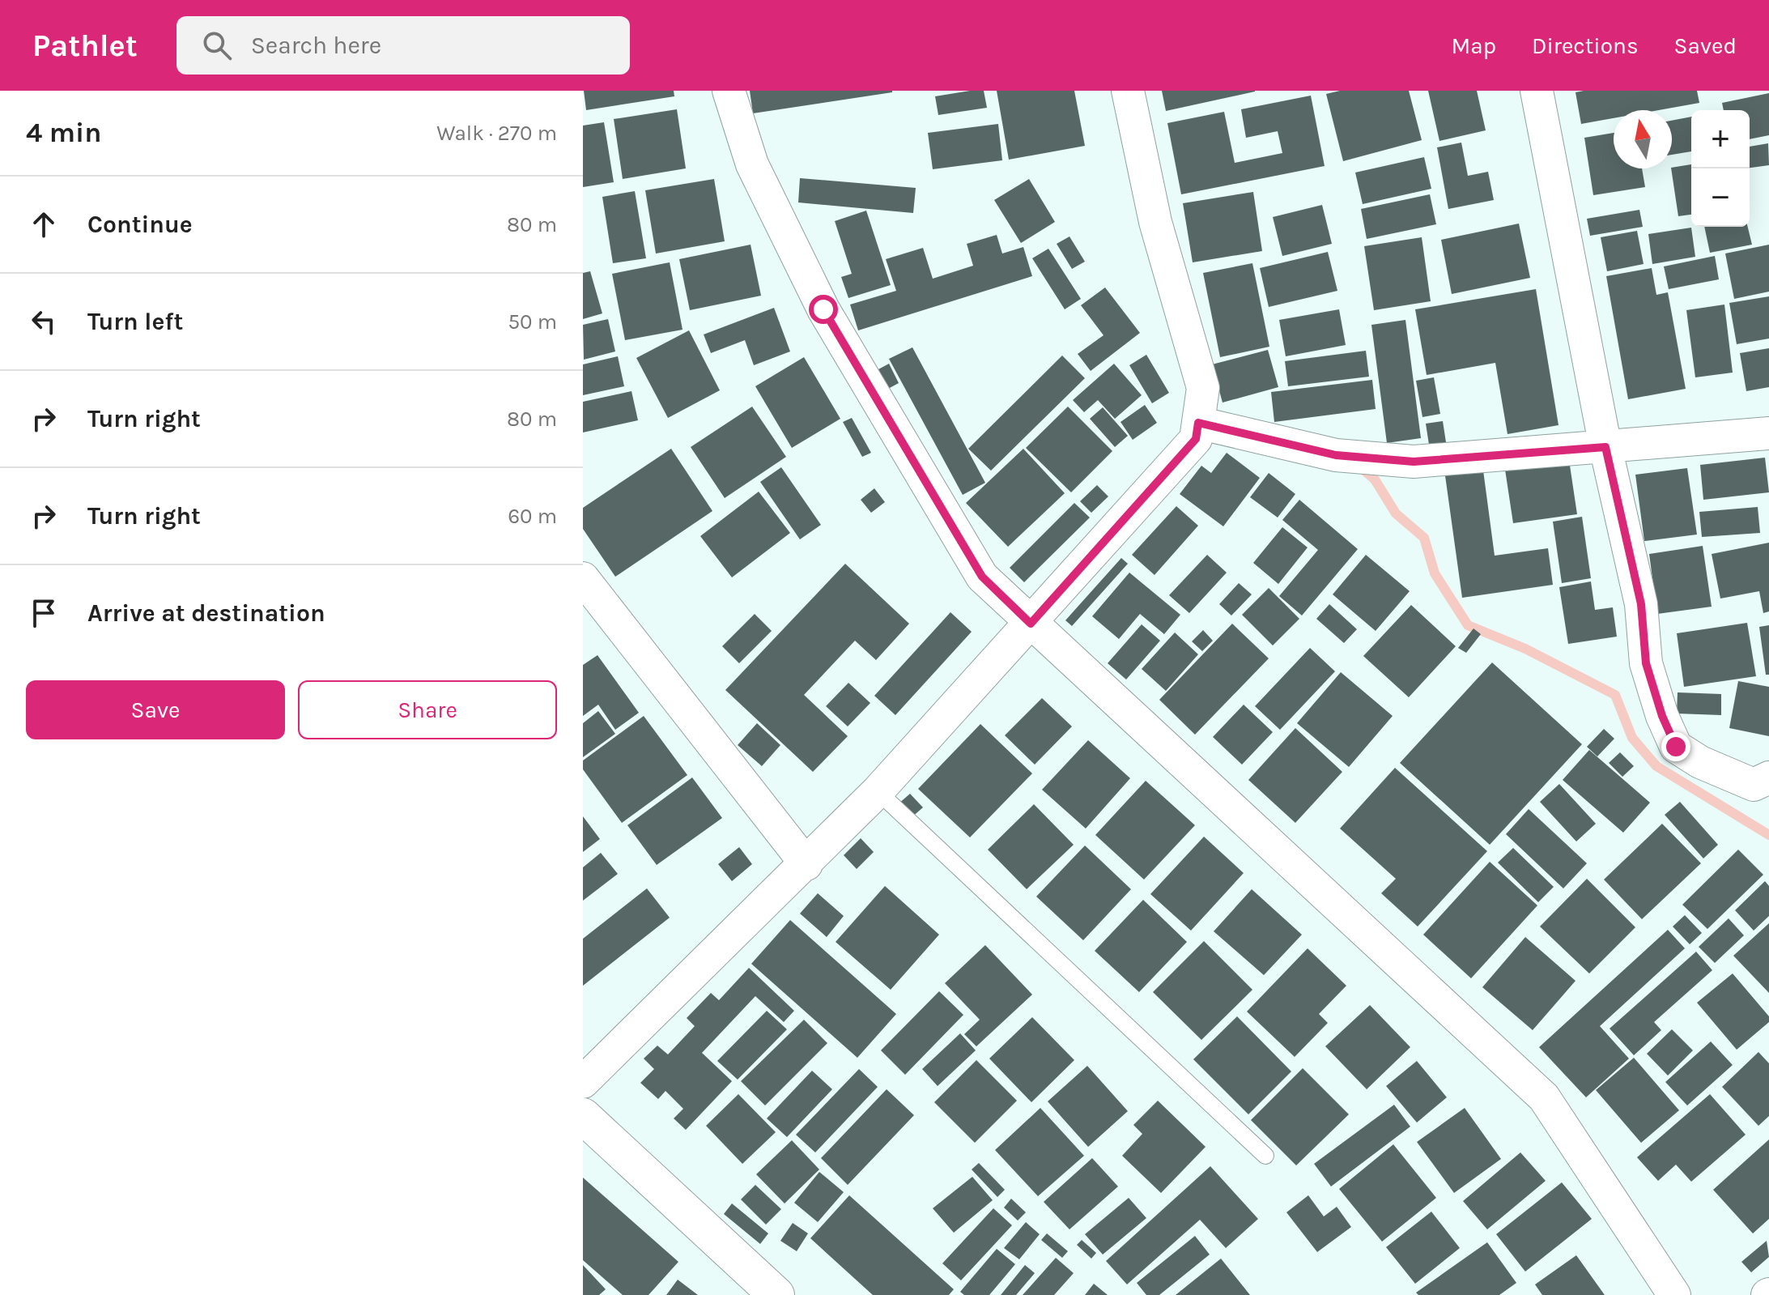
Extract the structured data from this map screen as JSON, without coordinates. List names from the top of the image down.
{
  "north": "top",
  "page": {
    "header": "Pathlet",
    "search": "Search here",
    "nav": ["Map", "Directions", "Saved"],
    "heading": ["4 min", "Walk · 270 m"],
    "map_buttons": ["+", "−"],
    "list": [
      ["Continue", "80 m"],
      ["Turn left", "50 m"],
      ["Turn right", "80 m"],
      ["Turn right", "60 m"],
      "Arrive at destination"
    ],
    "buttons": ["Save", "Share"]
  }
}
